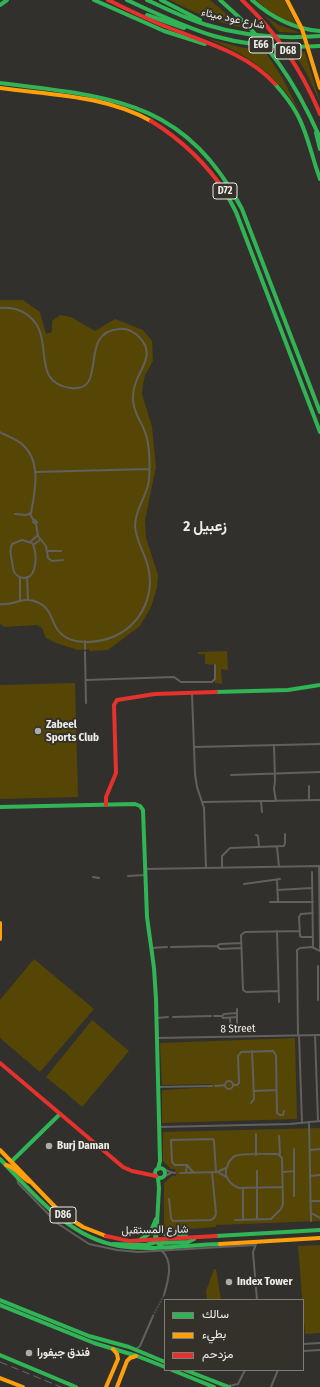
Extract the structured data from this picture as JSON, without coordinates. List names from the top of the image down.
{
  "streets": {
    "main road": [
      "شارع عود ميثاء",
      "E66",
      "D68",
      "D72",
      "D86",
      "شارع المستقبل"
    ],
    "street": ["8 Street"]
  },
  "districts": ["زعبيل 2"],
  "places": [
    "Zabeel Sports Club",
    "Burj Daman",
    "Index Tower",
    "فندق جيفورا"
  ],
  "legend": ["سالك", "بطيء", "مزدحم"]
}
